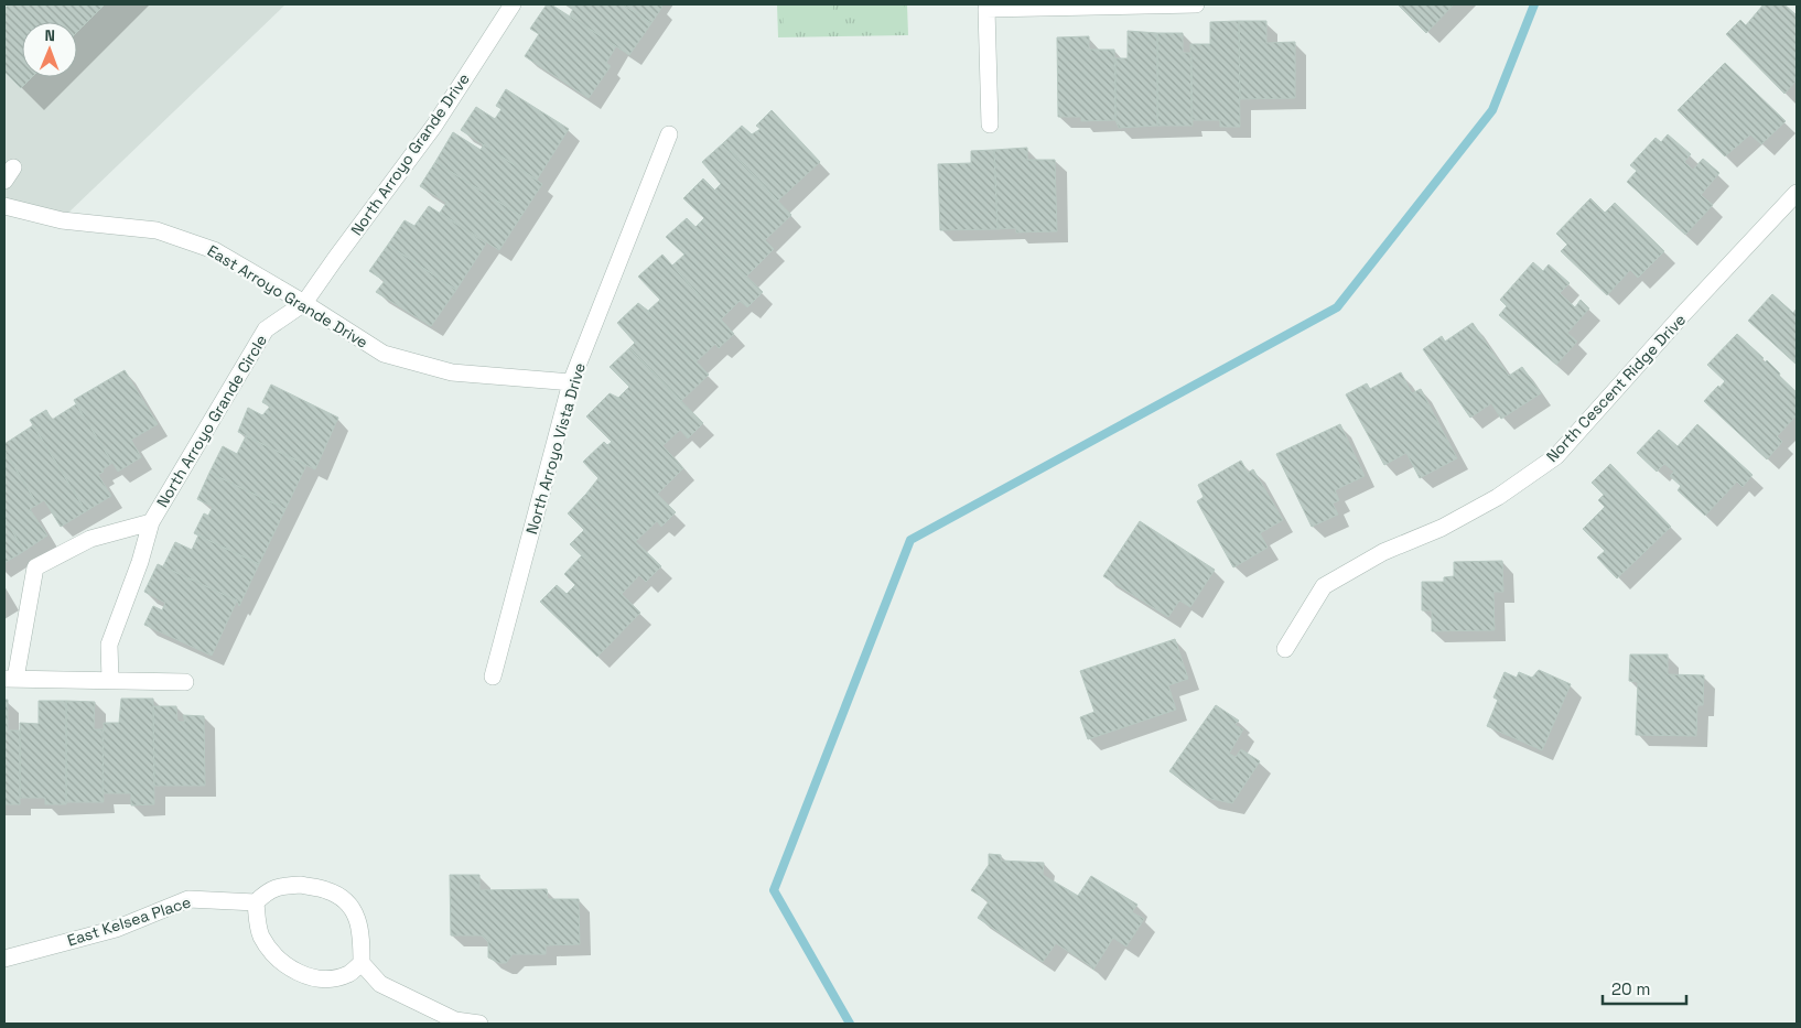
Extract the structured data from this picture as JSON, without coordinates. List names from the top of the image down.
{
  "streets": {
    "street": [
      "North Arroyo Grande Drive",
      "East Arroyo Grande Drive",
      "North Cescent Ridge Drive",
      "North Arroyo Grande Circle",
      "North Arroyo Vista Drive",
      "East Kelsea Place"
    ]
  },
  "crossings": [
    ["North Arroyo Grande Drive", "East Arroyo Grande Drive"],
    ["North Arroyo Grande Drive", "North Arroyo Grande Circle"],
    ["East Arroyo Grande Drive", "North Arroyo Grande Circle"],
    ["East Arroyo Grande Drive", "North Arroyo Vista Drive"]
  ],
  "scale_bar": "20 m",
  "north": "top"
}
